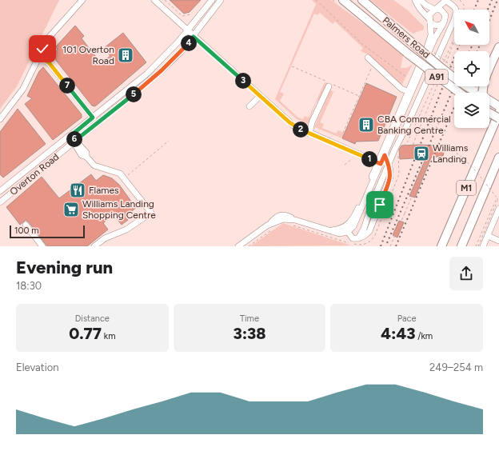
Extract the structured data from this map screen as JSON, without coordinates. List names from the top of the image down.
{
  "streets": {
    "highway": ["Palmers Road", "A91", "M1"],
    "street": ["Overton Road"]
  },
  "places": {
    "building": ["101 Overton Road", "CBA Commercial Banking Centre"],
    "station": ["Williams Landing"],
    "restaurant": ["Flames"],
    "supermarket": ["Williams Landing Shopping Centre"]
  },
  "scale_bar": "100 m",
  "north": "top left",
  "page": {
    "pins": [
      "4",
      "3",
      "7",
      "5",
      "2",
      "6",
      "1"
    ],
    "scale": "100 m",
    "heading": ["Evening run", "18:30"],
    "stats": [
      ["Distance", "0.77 km"],
      ["Time", "3:38"],
      ["Pace", "4:43 /km"]
    ],
    "chart": ["Elevation", "249–254 m"]
  }
}
